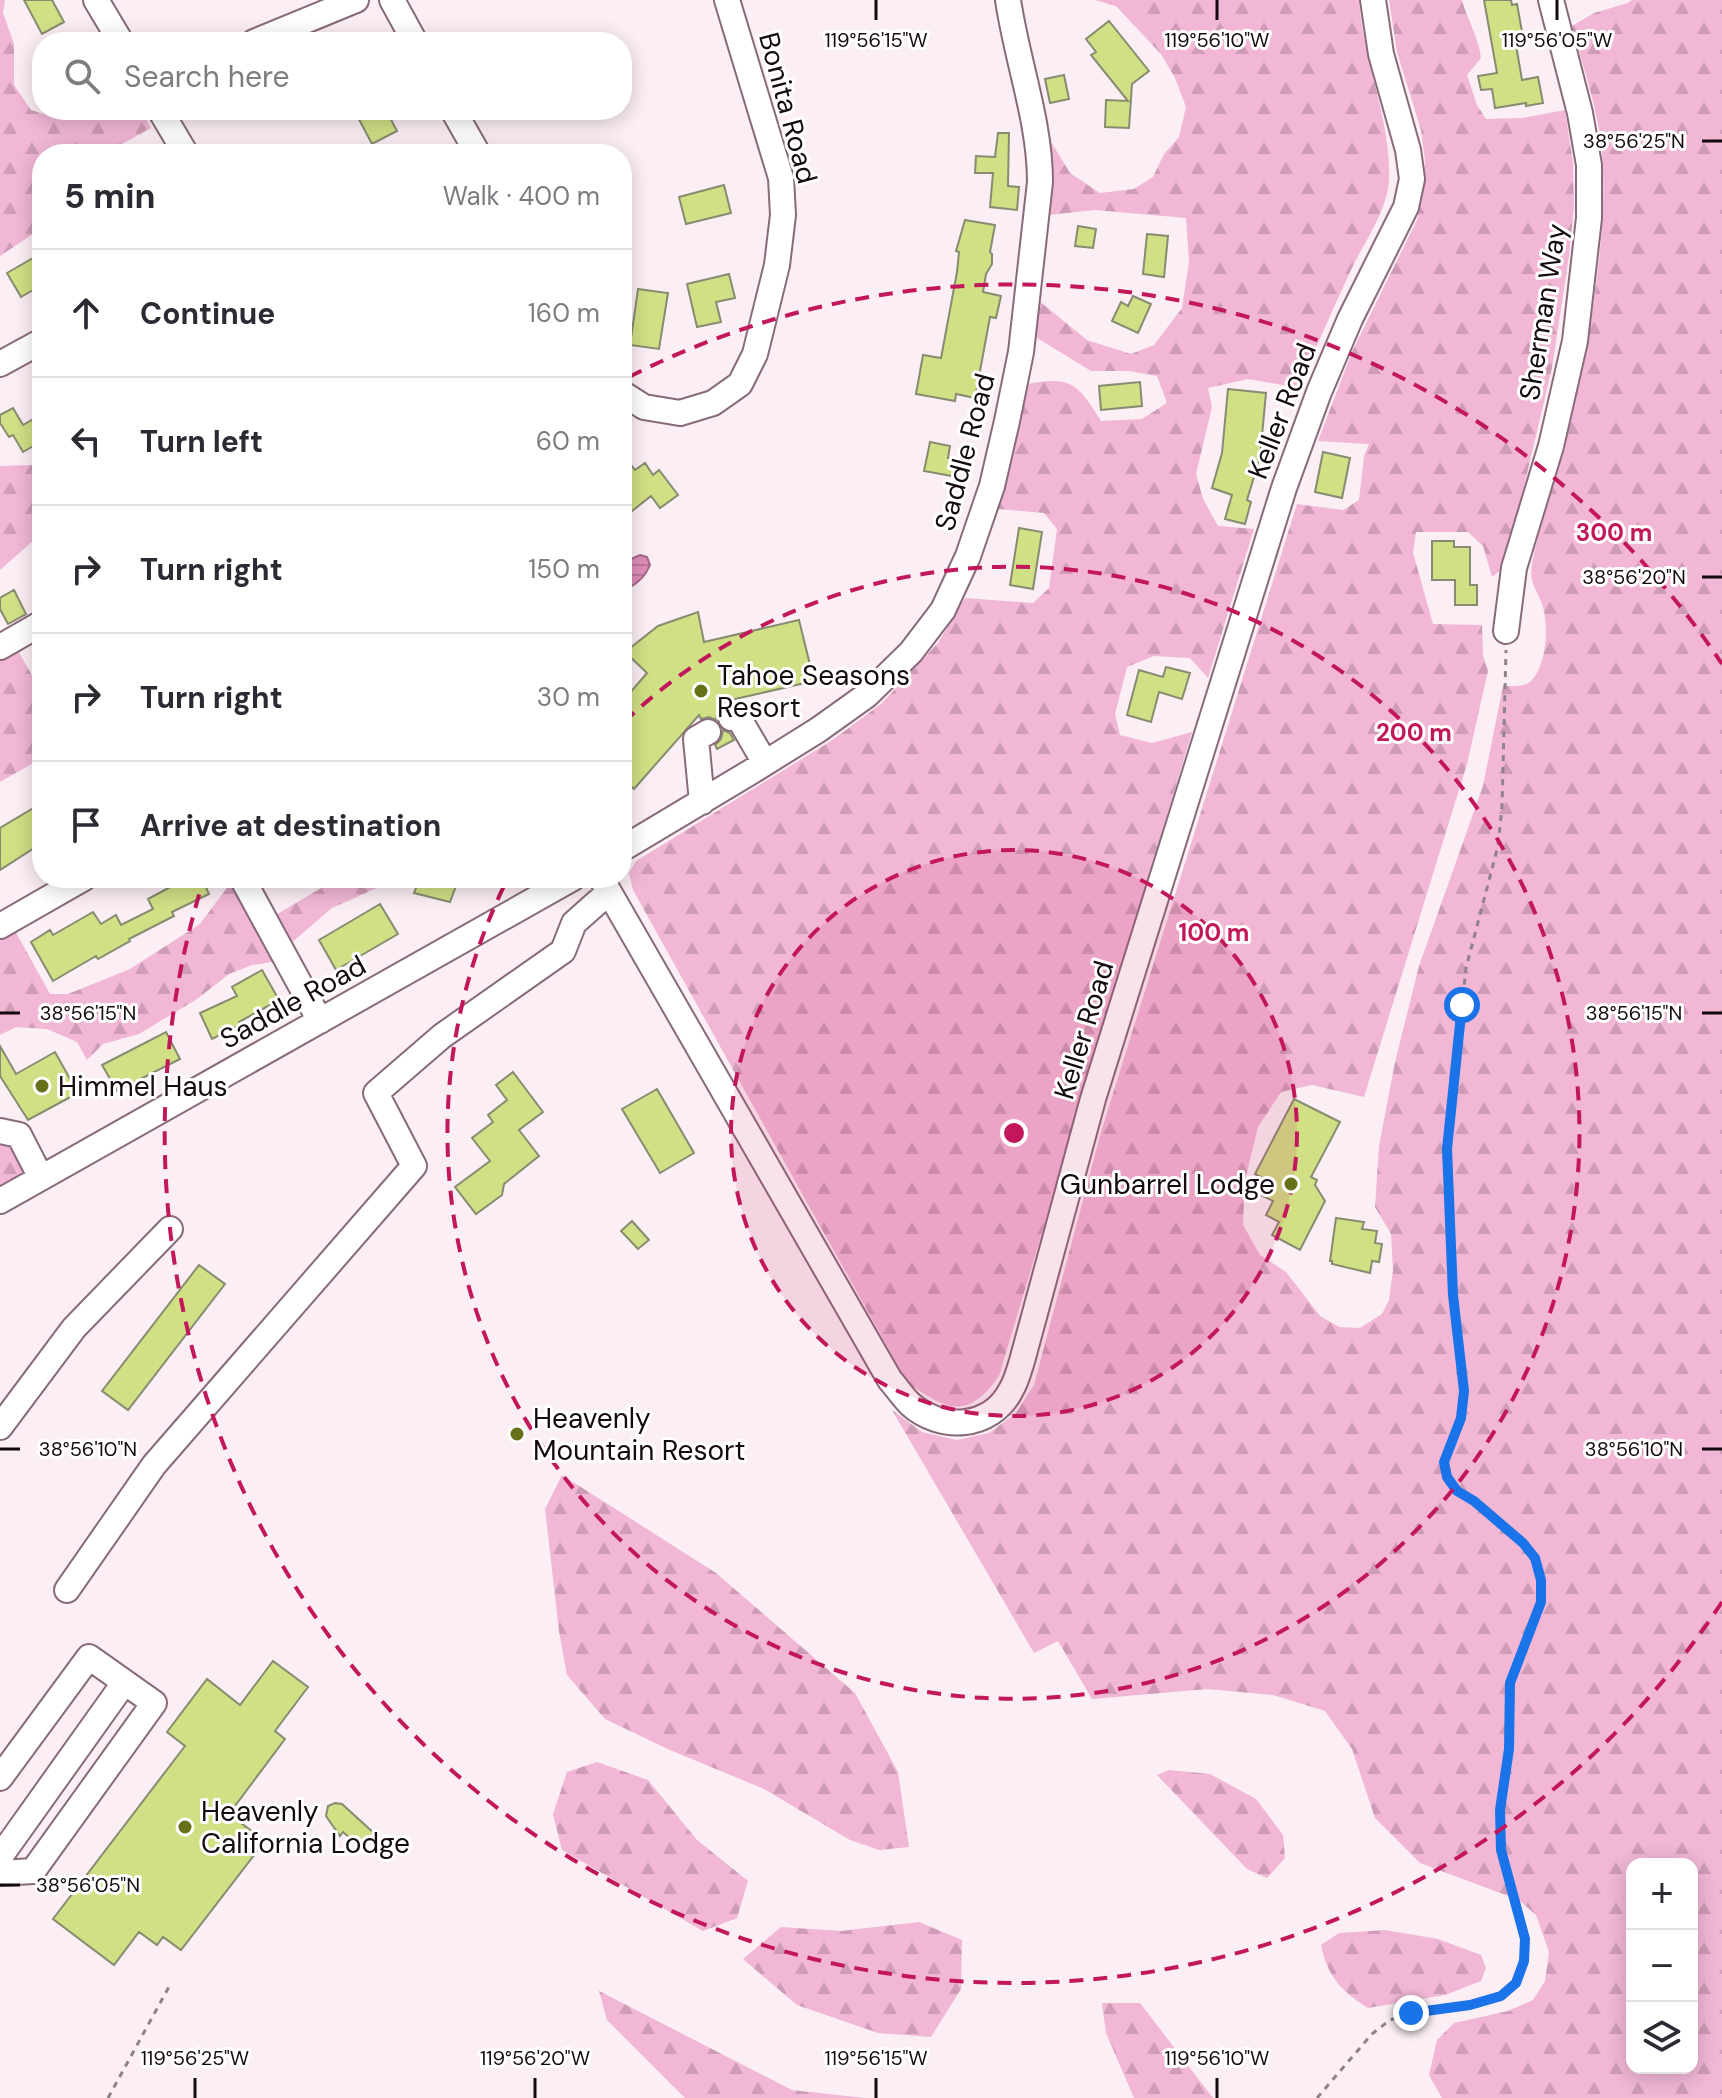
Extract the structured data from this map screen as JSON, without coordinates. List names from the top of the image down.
{
  "streets": {
    "street": [
      "Bonita Road",
      "Sherman Way",
      "Keller Road",
      "Saddle Road"
    ]
  },
  "places": [
    "Tahoe Seasons Resort",
    "Himmel Haus",
    "Gunbarrel Lodge",
    "Heavenly Mountain Resort",
    "Heavenly California Lodge"
  ],
  "page": {
    "search": "Search here",
    "heading": ["5 min", "Walk · 400 m"],
    "list": [
      ["Continue", "160 m"],
      ["Turn left", "60 m"],
      ["Turn right", "150 m"],
      ["Turn right", "30 m"],
      "Arrive at destination"
    ],
    "map_buttons": ["+", "−"]
  },
  "coordinates": [
    "119°56'15\"W",
    "119°56'10\"W",
    "119°56'05\"W",
    "38°56'25\"N",
    "38°56'20\"N",
    "38°56'15\"N",
    "38°56'10\"N",
    "38°56'05\"N",
    "119°56'25\"W",
    "119°56'20\"W"
  ],
  "rings": ["300 m", "200 m", "100 m"]
}
